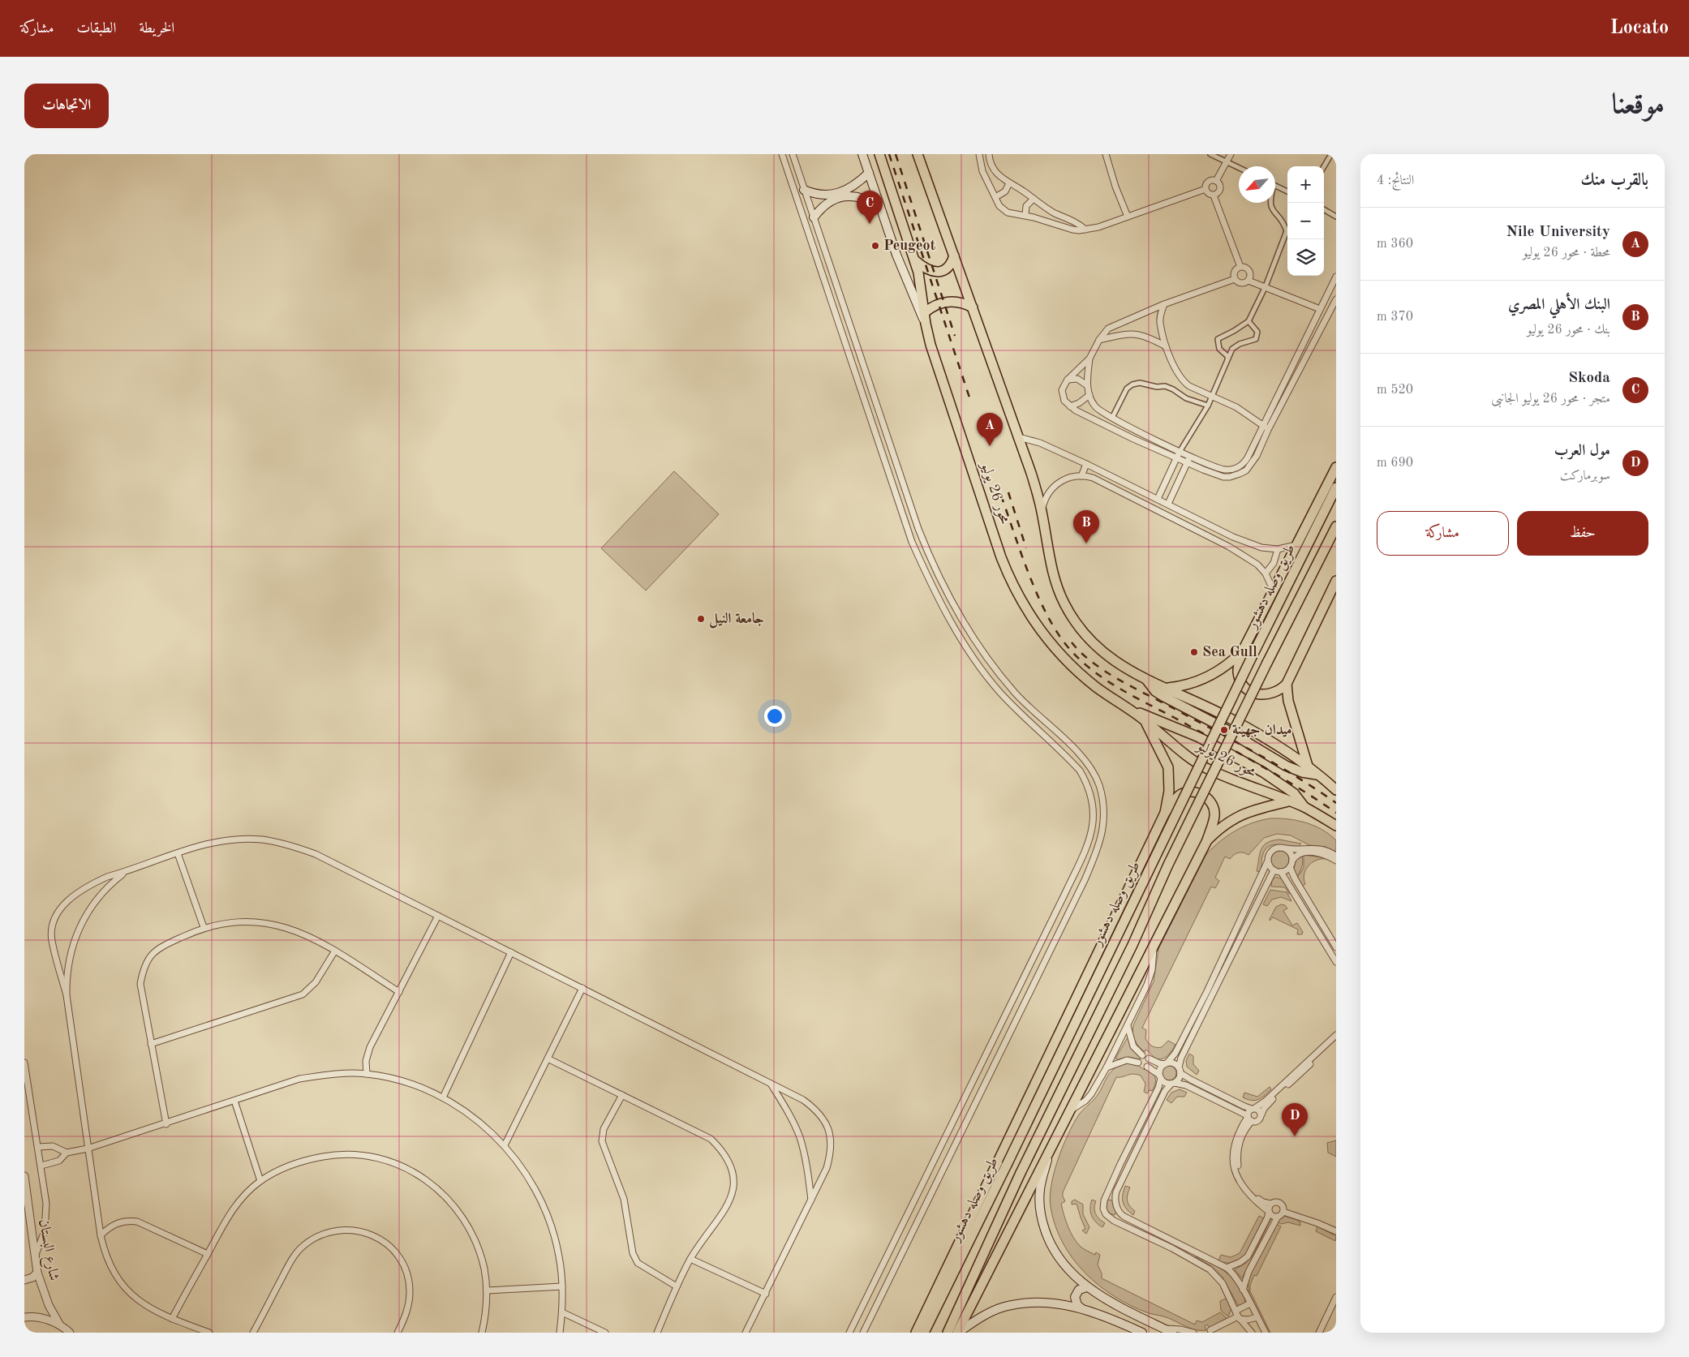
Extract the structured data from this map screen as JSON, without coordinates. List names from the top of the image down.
{
  "streets": {
    "main road": ["محور 26 يوليو", "طريق وصله دهشور"],
    "street": ["شارع البستان"]
  },
  "places": [
    "Peugeot",
    "جامعة النيل",
    "Sea Gull",
    "ميدان جهينة"
  ],
  "north": "bottom left",
  "page": {
    "header": "Locato",
    "nav": ["الخريطة", "الطبقات", "مشاركة"],
    "title": "موقعنا",
    "buttons": [
      "الاتجاهات",
      ["حفظ", "مشاركة"]
    ],
    "heading": ["بالقرب منك", "النتائج: 4"],
    "map_buttons": ["+", "−"],
    "pins": [
      "C",
      "A",
      "B",
      "D"
    ],
    "list": [
      {
        "mark": "A",
        "name": "Nile University",
        "note": "محطة · محور 26 يوليو",
        "value": "360 m"
      },
      {
        "mark": "B",
        "name": "البنك الأهلي المصري",
        "note": "بنك · محور 26 يوليو",
        "value": "370 m"
      },
      {
        "mark": "C",
        "name": "Skoda",
        "note": "متجر · محور 26 يوليو الجانبى",
        "value": "520 m"
      },
      {
        "mark": "D",
        "name": "مول العرب",
        "note": "سوبرماركت",
        "value": "690 m"
      }
    ]
  }
}
